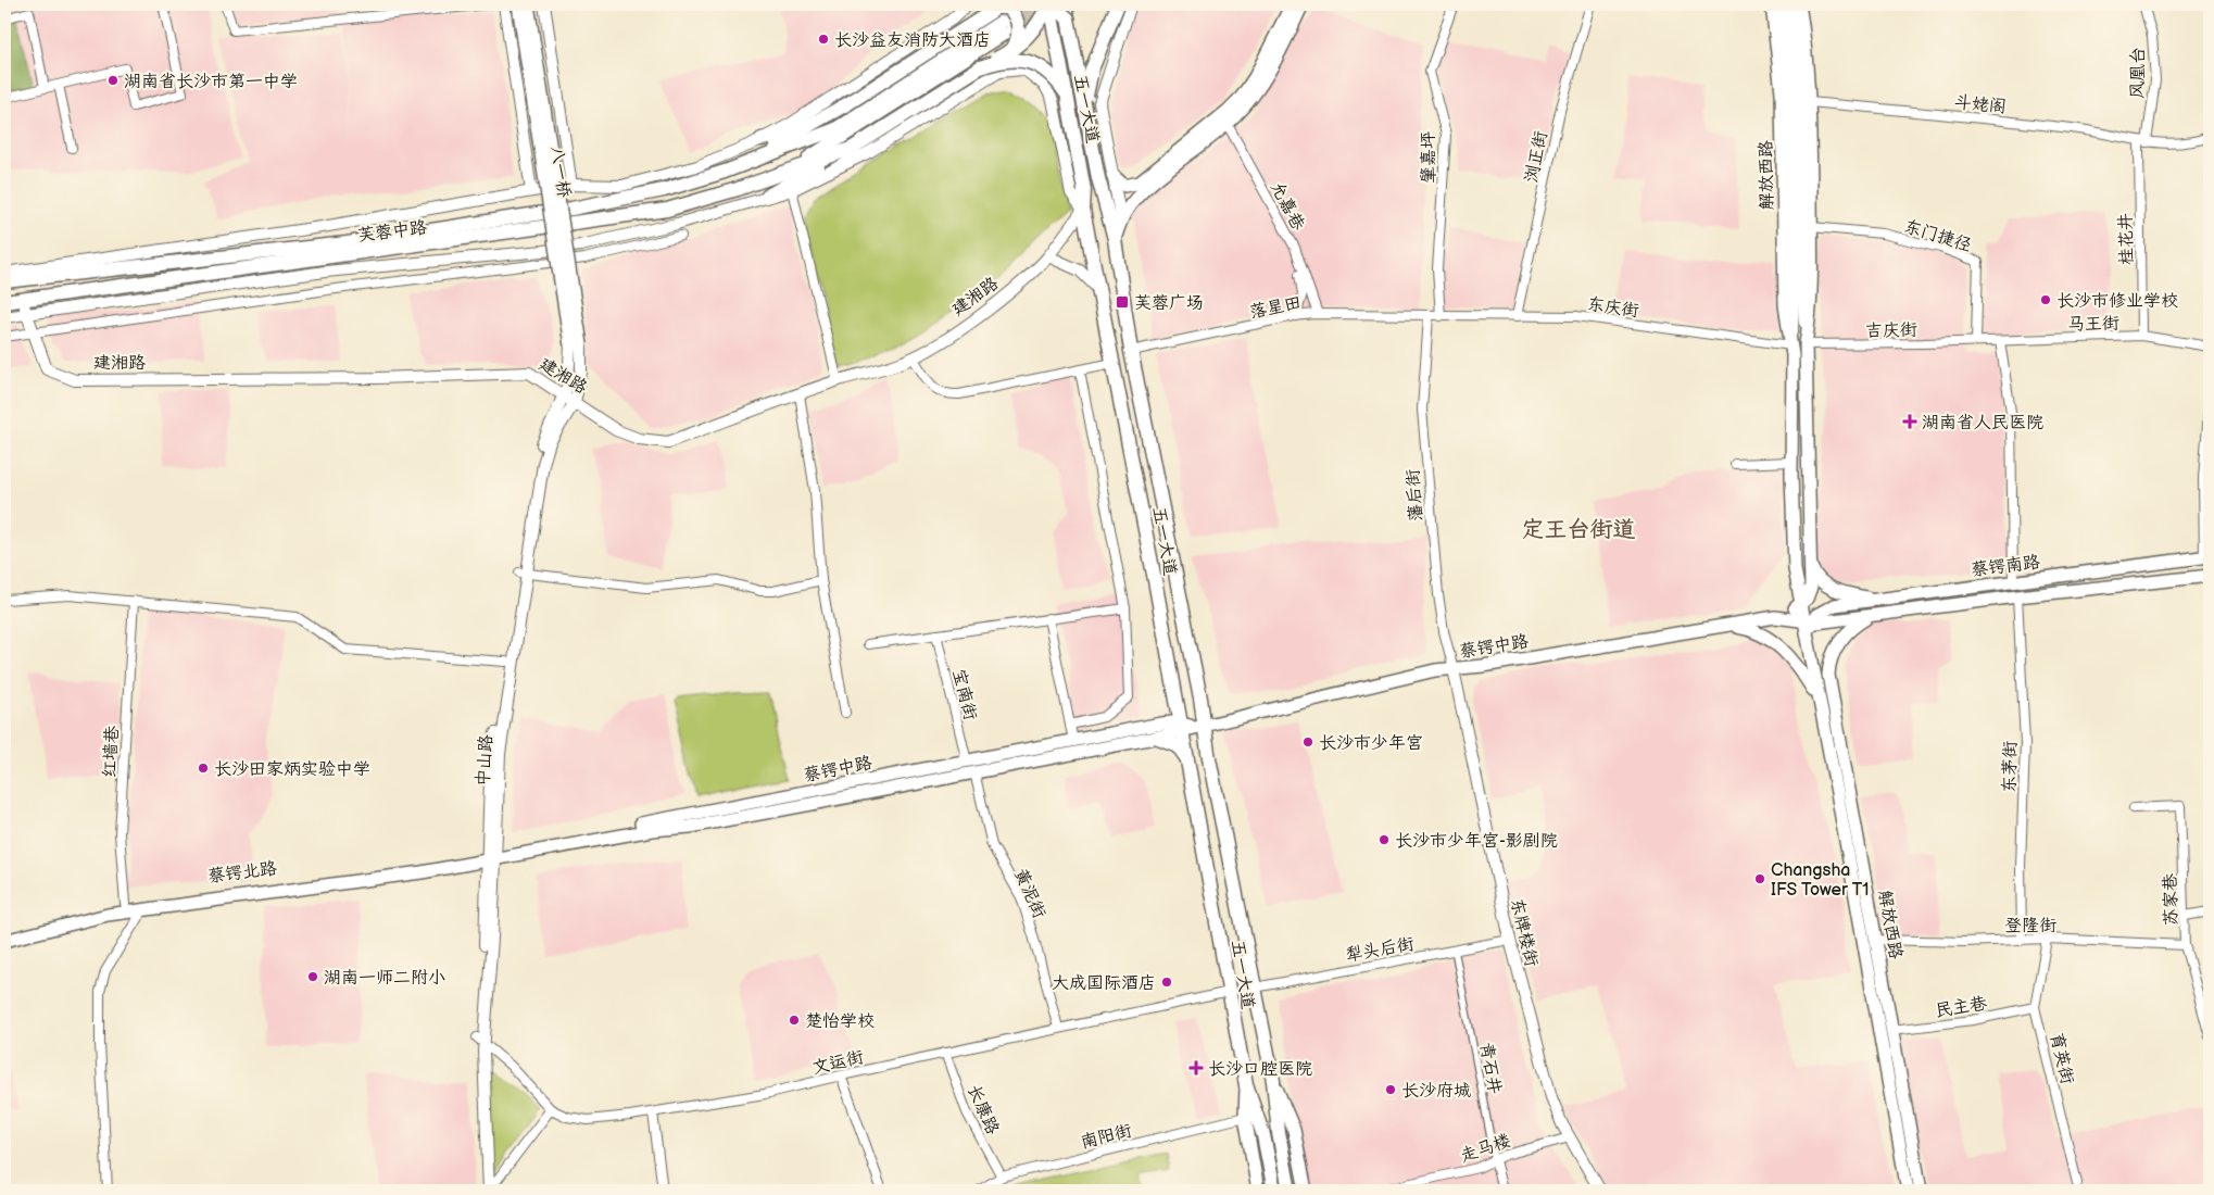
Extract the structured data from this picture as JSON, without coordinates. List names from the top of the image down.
{
  "streets": {
    "main road": [
      "五一大道",
      "八一桥",
      "解放西路",
      "芙蓉中路",
      "蔡锷南路",
      "蔡锷中路",
      "蔡锷北路"
    ],
    "street": [
      "风凰台",
      "斗姥阁",
      "浏正街",
      "肇嘉坪",
      "允嘉巷",
      "东门捷径",
      "桂花井",
      "建湘路",
      "落星田",
      "东庆街",
      "马王街",
      "吉庆街",
      "藩后街",
      "宝南街",
      "红墙巷",
      "中山路",
      "东茅街",
      "黄泥街",
      "苏家巷",
      "登隆街",
      "东牌楼街",
      "犁头后街",
      "民主巷",
      "育英街",
      "文运街",
      "青石井",
      "长康路",
      "南阳街",
      "走马楼"
    ]
  },
  "crossings": [
    ["风凰台", "斗姥阁"],
    ["风凰台", "桂花井"],
    ["斗姥阁", "解放西路"],
    ["斗姥阁", "桂花井"],
    ["五一大道", "建湘路"],
    ["五一大道", "落星田"],
    ["五一大道", "蔡锷中路"],
    ["五一大道", "犁头后街"],
    ["五一大道", "文运街"],
    ["五一大道", "南阳街"],
    ["浏正街", "东庆街"],
    ["肇嘉坪", "东庆街"],
    ["八一桥", "中山路"],
    ["解放西路", "东门捷径"],
    ["解放西路", "东庆街"],
    ["解放西路", "吉庆街"],
    ["解放西路", "蔡锷南路"],
    ["解放西路", "蔡锷中路"],
    ["解放西路", "登隆街"],
    ["解放西路", "民主巷"],
    ["允嘉巷", "落星田"],
    ["芙蓉中路", "建湘路"],
    ["东门捷径", "马王街"],
    ["东门捷径", "吉庆街"],
    ["桂花井", "马王街"],
    ["建湘路", "中山路"],
    ["落星田", "东庆街"],
    ["落星田", "藩后街"],
    ["东庆街", "藩后街"],
    ["马王街", "吉庆街"],
    ["藩后街", "蔡锷中路"],
    ["藩后街", "东牌楼街"],
    ["蔡锷南路", "蔡锷中路"],
    ["蔡锷南路", "东茅街"],
    ["蔡锷中路", "宝南街"],
    ["蔡锷中路", "中山路"],
    ["蔡锷中路", "蔡锷北路"],
    ["蔡锷中路", "黄泥街"],
    ["蔡锷中路", "东牌楼街"],
    ["红墙巷", "蔡锷北路"],
    ["中山路", "蔡锷北路"],
    ["东茅街", "登隆街"],
    ["黄泥街", "文运街"],
    ["苏家巷", "登隆街"],
    ["登隆街", "育英街"],
    ["东牌楼街", "犁头后街"],
    ["东牌楼街", "走马楼"],
    ["犁头后街", "青石井"],
    ["民主巷", "育英街"],
    ["文运街", "长康路"],
    ["青石井", "走马楼"],
    ["长康路", "南阳街"]
  ],
  "districts": ["定王台街道"],
  "places": {
    "other": [
      "长沙益友消防大酒店",
      "湖南省长沙市第一中学",
      "长沙市修业学校",
      "长沙市少年宫",
      "长沙田家炳实验中学",
      "长沙市少年宫-影剧院",
      "Changsha IFS Tower T1",
      "湖南一师二附小",
      "大成国际酒店",
      "楚怡学校",
      "长沙府城"
    ],
    "transit": ["芙蓉广场"],
    "health": ["湖南省人民医院", "长沙口腔医院"]
  }
}
